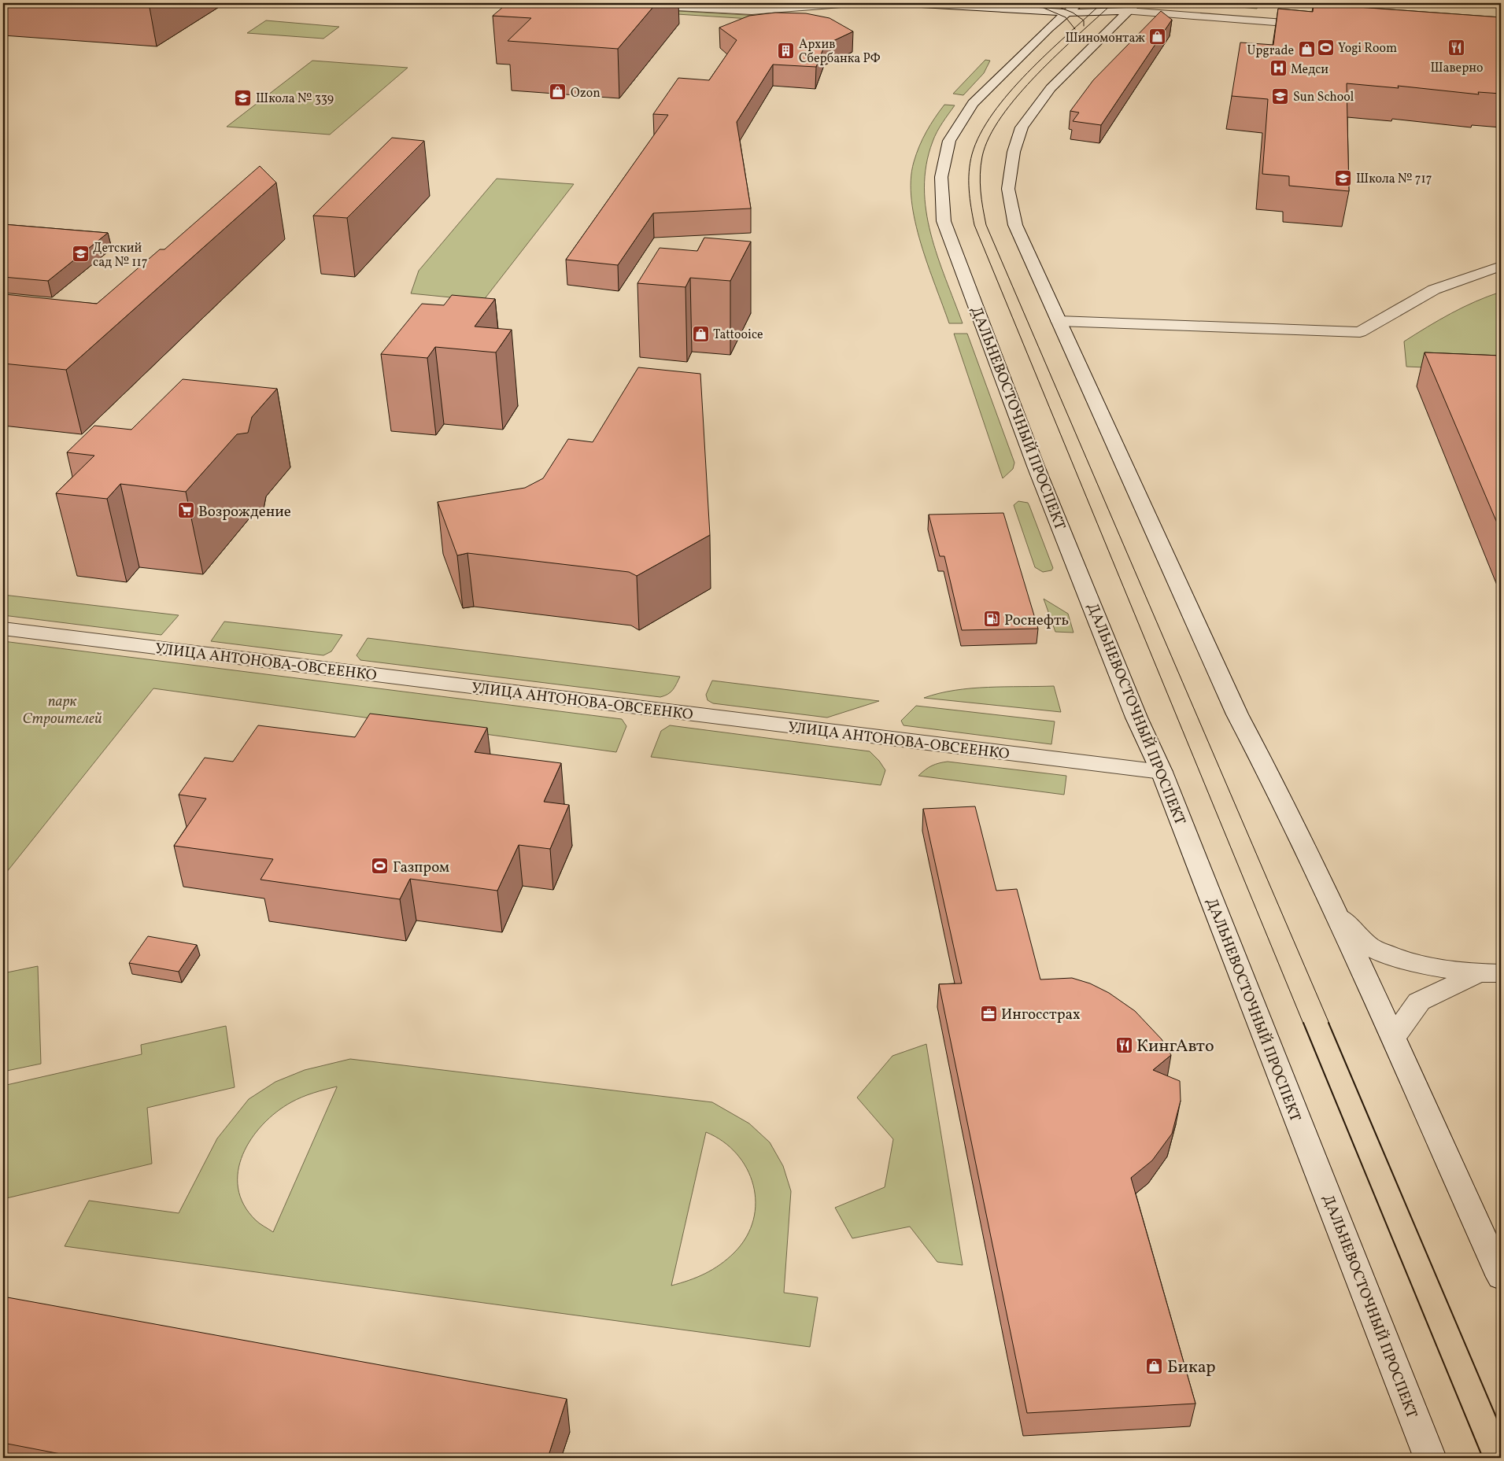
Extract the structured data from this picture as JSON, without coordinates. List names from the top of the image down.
{
  "streets": {
    "main road": ["ДАЛЬНЕВОСТОЧНЫЙ ПРОСПЕКТ", "УЛИЦА АНТОНОВА-ОВСЕЕНКО"]
  },
  "crossings": [
    ["ДАЛЬНЕВОСТОЧНЫЙ ПРОСПЕКТ", "УЛИЦА АНТОНОВА-ОВСЕЕНКО"]
  ],
  "parks": ["парк Строителей"],
  "places": {
    "shop": [
      "Шиномонтаж",
      "Upgrade",
      "Ozon",
      "Tattooice",
      "Бикар"
    ],
    "sports": ["Yogi Room", "Газпром"],
    "restaurant": ["Шаверно", "КингАвто"],
    "building": ["Архив Сбербанка РФ"],
    "hospital": ["Медси"],
    "school or university": [
      "Sun School",
      "Школа № 339",
      "Школа № 717",
      "Детский сад № 117"
    ],
    "supermarket": ["Возрождение"],
    "fuel station": ["Роснефть"],
    "office": ["Ингосстрах"]
  }
}
